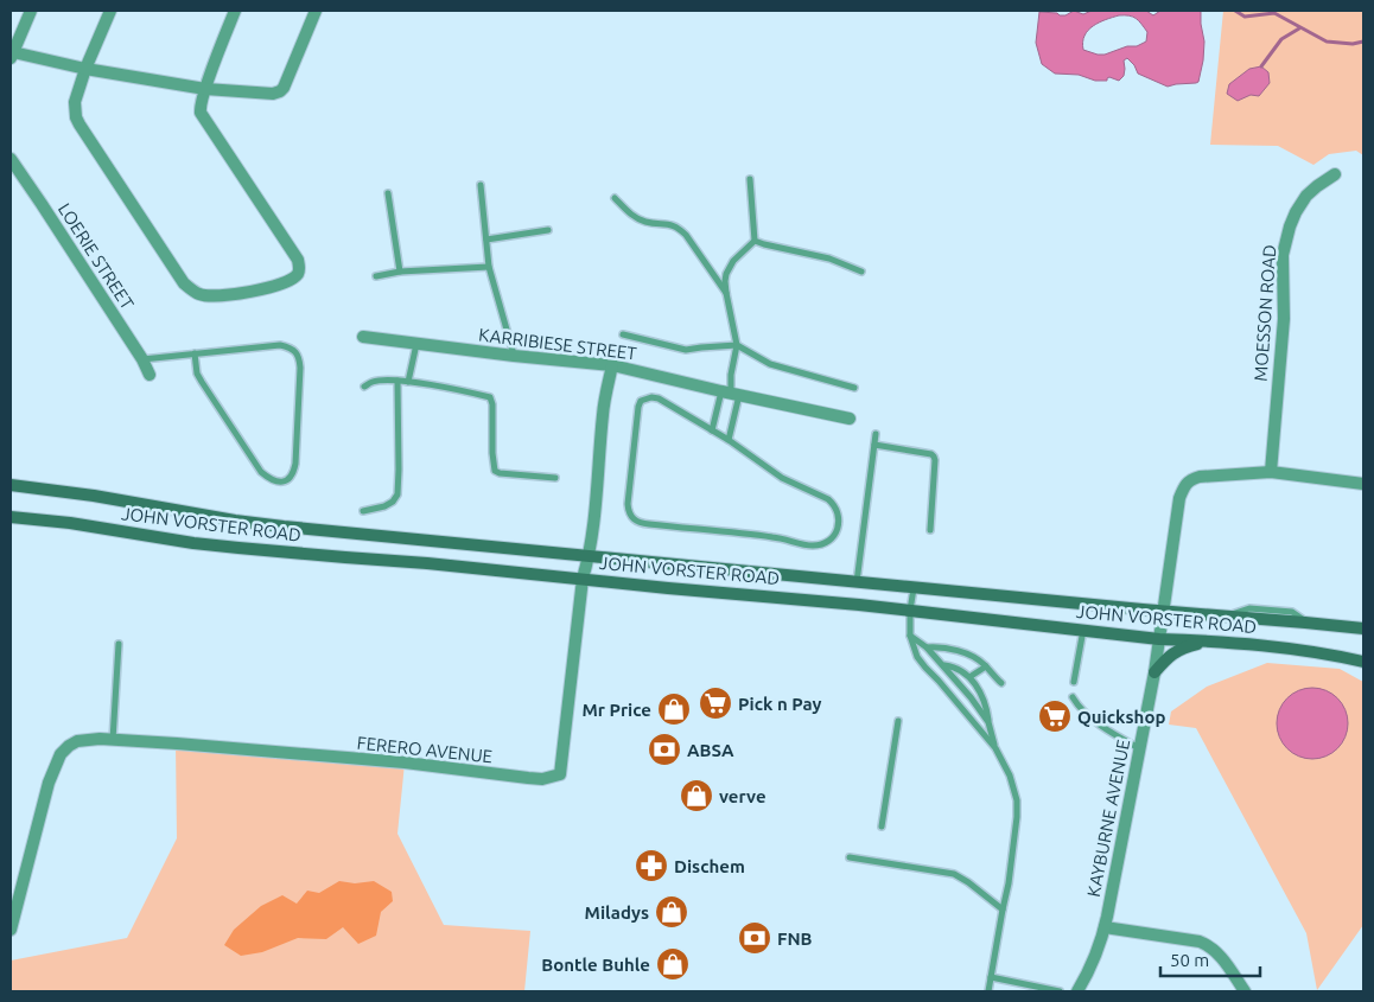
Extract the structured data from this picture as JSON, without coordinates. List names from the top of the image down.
{
  "streets": {
    "main road": ["JOHN VORSTER ROAD"],
    "street": [
      "LOERIE STREET",
      "MOESSON ROAD",
      "KARRIBIESE STREET",
      "FERERO AVENUE",
      "KAYBURNE AVENUE"
    ]
  },
  "crossings": [
    ["MOESSON ROAD", "KAYBURNE AVENUE"],
    ["KARRIBIESE STREET", "FERERO AVENUE"],
    ["JOHN VORSTER ROAD", "FERERO AVENUE"],
    ["JOHN VORSTER ROAD", "KAYBURNE AVENUE"]
  ],
  "places": {
    "supermarket": ["Pick n Pay", "Quickshop"],
    "shop": [
      "Mr Price",
      "verve",
      "Miladys",
      "Bontle Buhle"
    ],
    "bank": ["ABSA", "FNB"],
    "pharmacy": ["Dischem"]
  },
  "scale_bar": "50 m"
}
